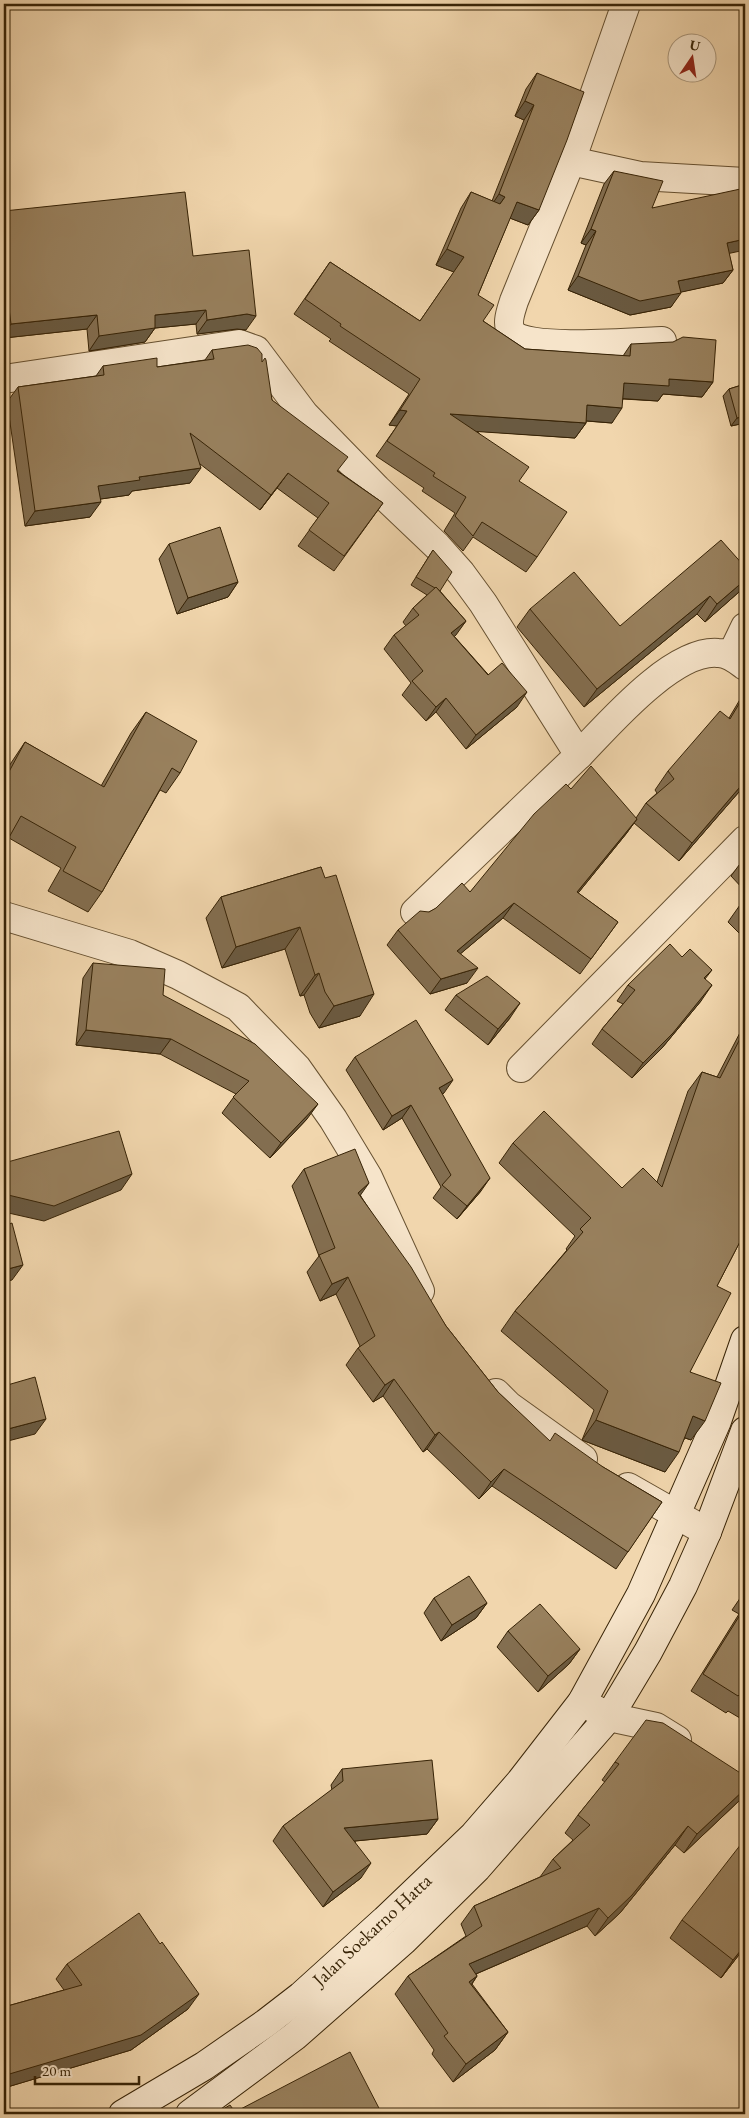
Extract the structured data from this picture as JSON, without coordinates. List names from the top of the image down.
{
  "streets": {
    "street": ["Jalan Soekarno Hatta"]
  },
  "scale_bar": "20 m",
  "north": "top"
}
